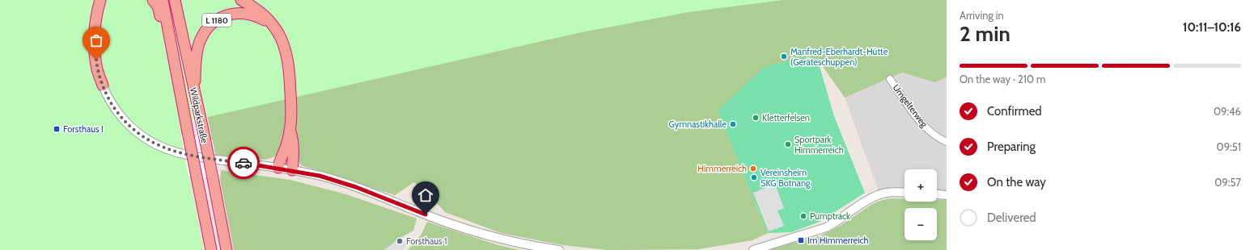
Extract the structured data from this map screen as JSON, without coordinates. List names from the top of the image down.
{
  "streets": {
    "highway": ["L 1180", "Wildparkstraße"],
    "street": ["Umgelterweg"]
  },
  "crossings": [
    ["L 1180", "Wildparkstraße"]
  ],
  "places": {
    "other": [
      "Manfred-Eberhardt-Hütte (Geräteschuppen)",
      "Kletterfelsen",
      "Gymnastikhalle",
      "Sportpark Himmerreich",
      "Himmerreich",
      "Vereinsheim SKG Botnang",
      "Pumptrack",
      "Forsthaus 1"
    ],
    "transit": ["Forsthaus I", "Im Himmerreich"]
  },
  "page": {
    "heading": ["2 min", "Arriving in", "10:11–10:16"],
    "bar": "On the way · 210 m",
    "list": [
      ["Confirmed", "09:46"],
      ["Preparing", "09:51"],
      ["On the way", "09:57"],
      "Delivered"
    ],
    "map_buttons": ["+", "−"]
  }
}
